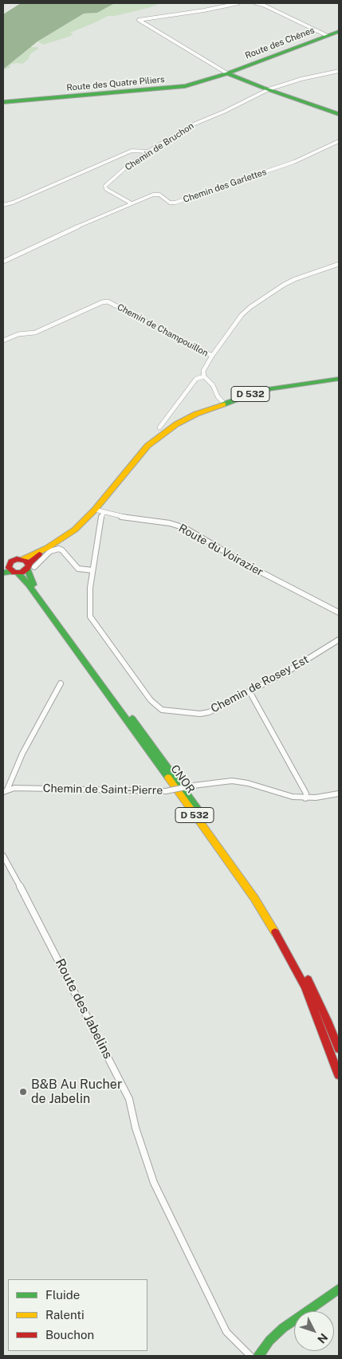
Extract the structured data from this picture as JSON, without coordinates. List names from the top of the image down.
{
  "streets": {
    "main road": [
      "Route des Chênes",
      "Route des Quatre Piliers",
      "D 532",
      "CNOR"
    ],
    "street": [
      "Chemin de Bruchon",
      "Chemin des Garlettes",
      "Chemin de Champouillon",
      "Route du Voirazier",
      "Chemin de Rosey Est",
      "Chemin de Saint-Pierre",
      "Route des Jabelins"
    ]
  },
  "crossings": [
    ["Route des Chênes", "Route des Quatre Piliers"],
    ["Chemin de Bruchon", "Chemin des Garlettes"],
    ["D 532", "Route du Voirazier"],
    ["D 532", "CNOR"],
    ["Route du Voirazier", "Chemin de Rosey Est"]
  ],
  "places": ["B&B Au Rucher de Jabelin"],
  "legend": ["Fluide", "Ralenti", "Bouchon"],
  "north": "bottom right"
}
